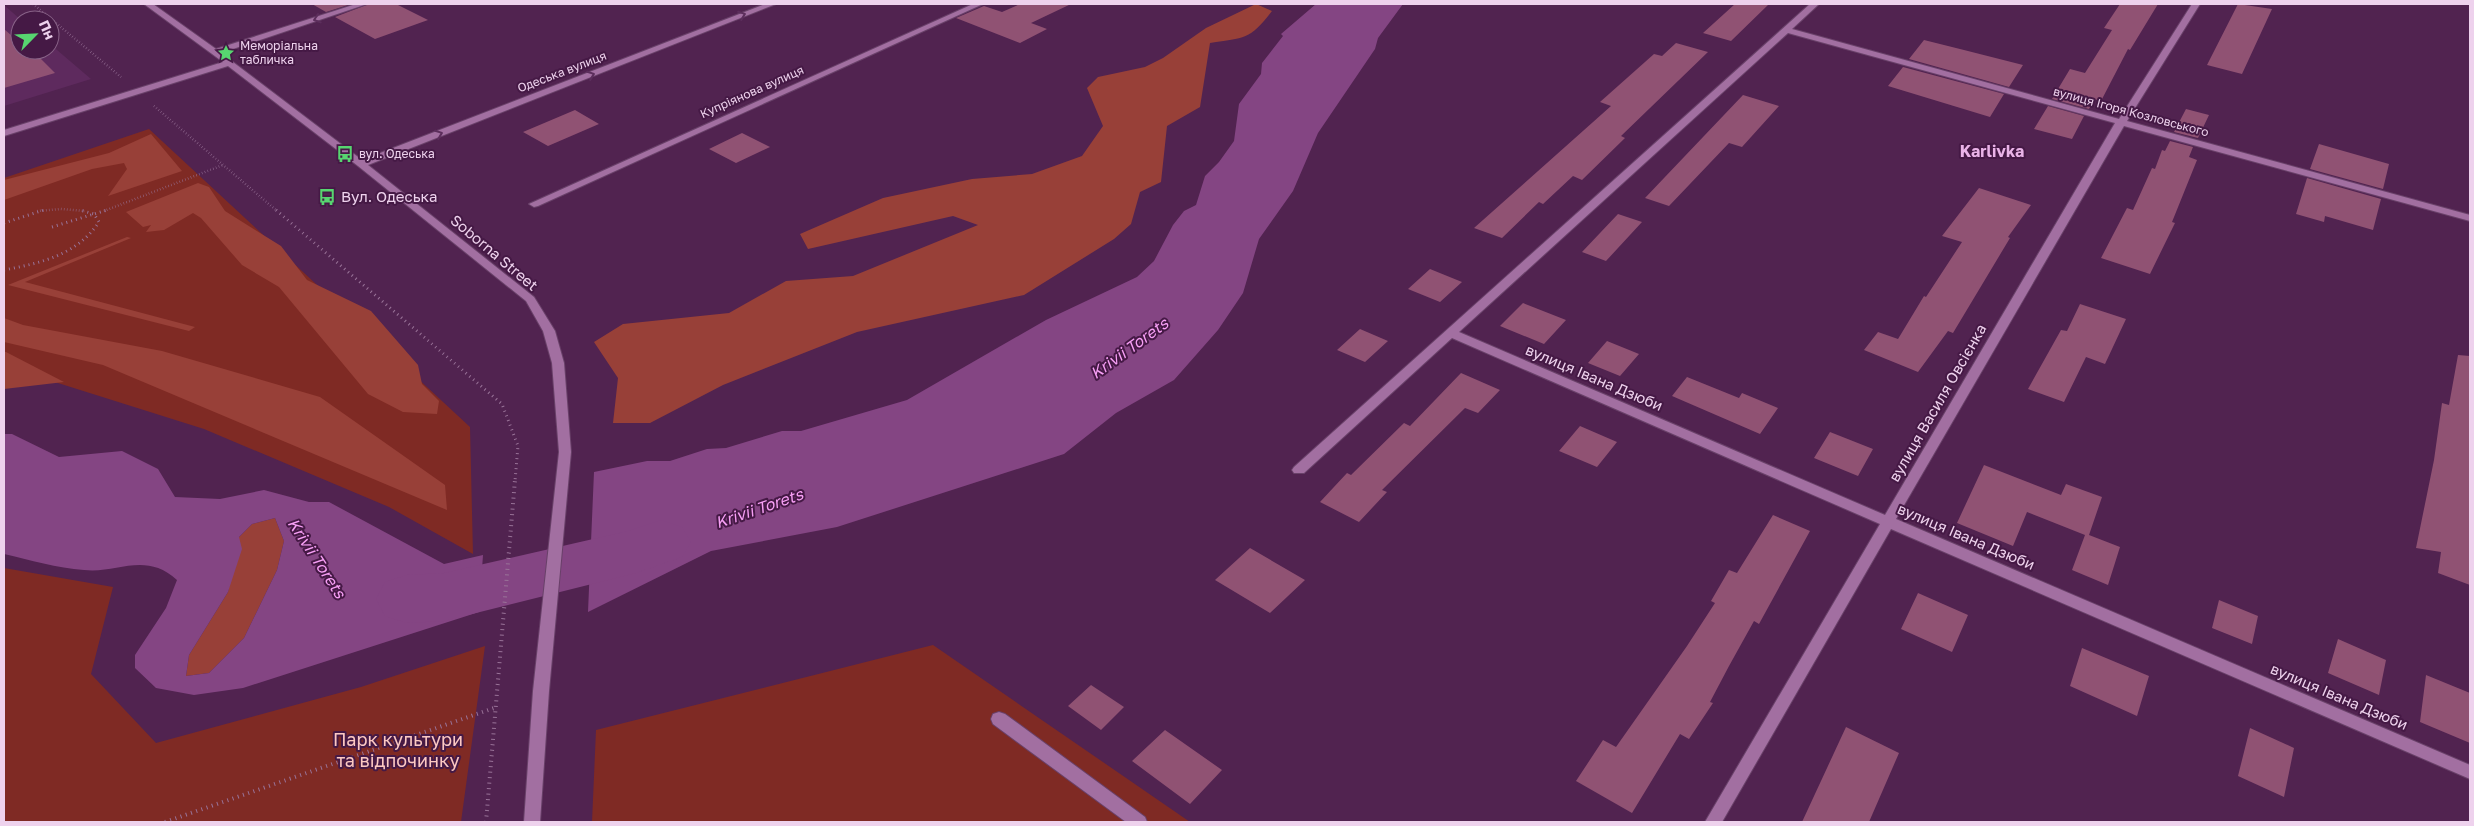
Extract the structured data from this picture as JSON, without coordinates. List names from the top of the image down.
{
  "streets": {
    "street": [
      "Одеська вулиця",
      "Купріянова вулиця",
      "вулиця Ігоря Козловського",
      "Soborna Street",
      "вулиця Івана Дзюби",
      "вулиця Василя Овсієнка"
    ]
  },
  "crossings": [
    ["Одеська вулиця", "Soborna Street"],
    ["вулиця Ігоря Козловського", "вулиця Василя Овсієнка"],
    ["вулиця Івана Дзюби", "вулиця Василя Овсієнка"]
  ],
  "one_way": ["Одеська вулиця"],
  "districts": ["Karlivka"],
  "water": ["Krivii Torets"],
  "parks": ["Парк культури та відпочинку"],
  "places": {
    "place": ["Меморіальна табличка"],
    "bus stop": ["вул. Одеська", "Вул. Одеська"]
  },
  "north": "top right"
}
